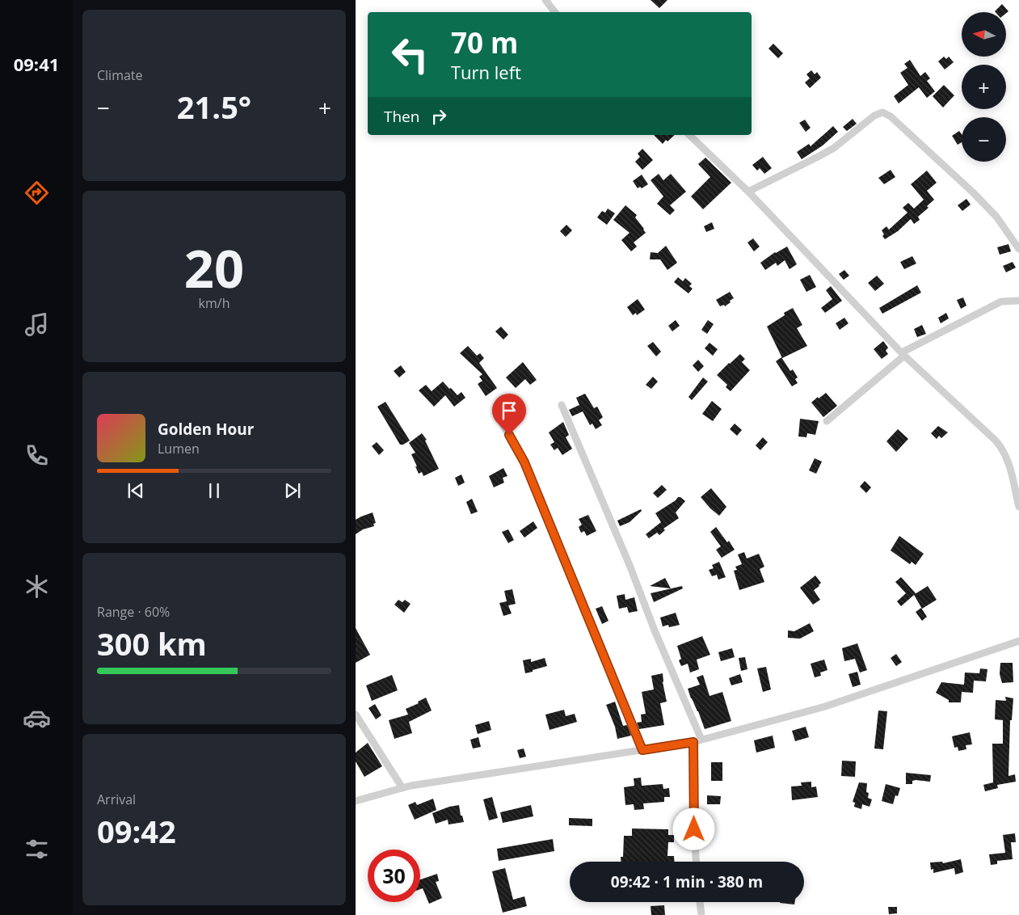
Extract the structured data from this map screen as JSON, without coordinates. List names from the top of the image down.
{
  "north": "left",
  "page": {
    "tabs": "09:41",
    "tile": [
      "Climate",
      ["20", "km/h"],
      ["Range · 60%", "300 km"],
      ["Arrival", "09:42"]
    ],
    "map_buttons": ["+", "−"],
    "turn": ["70 m", "Turn left"],
    "heat": ["−", "21.5°", "+"],
    "then": "Then",
    "song": ["Golden Hour", "Lumen"],
    "limit": "30",
    "trip": "09:42 · 1 min · 380 m"
  }
}
